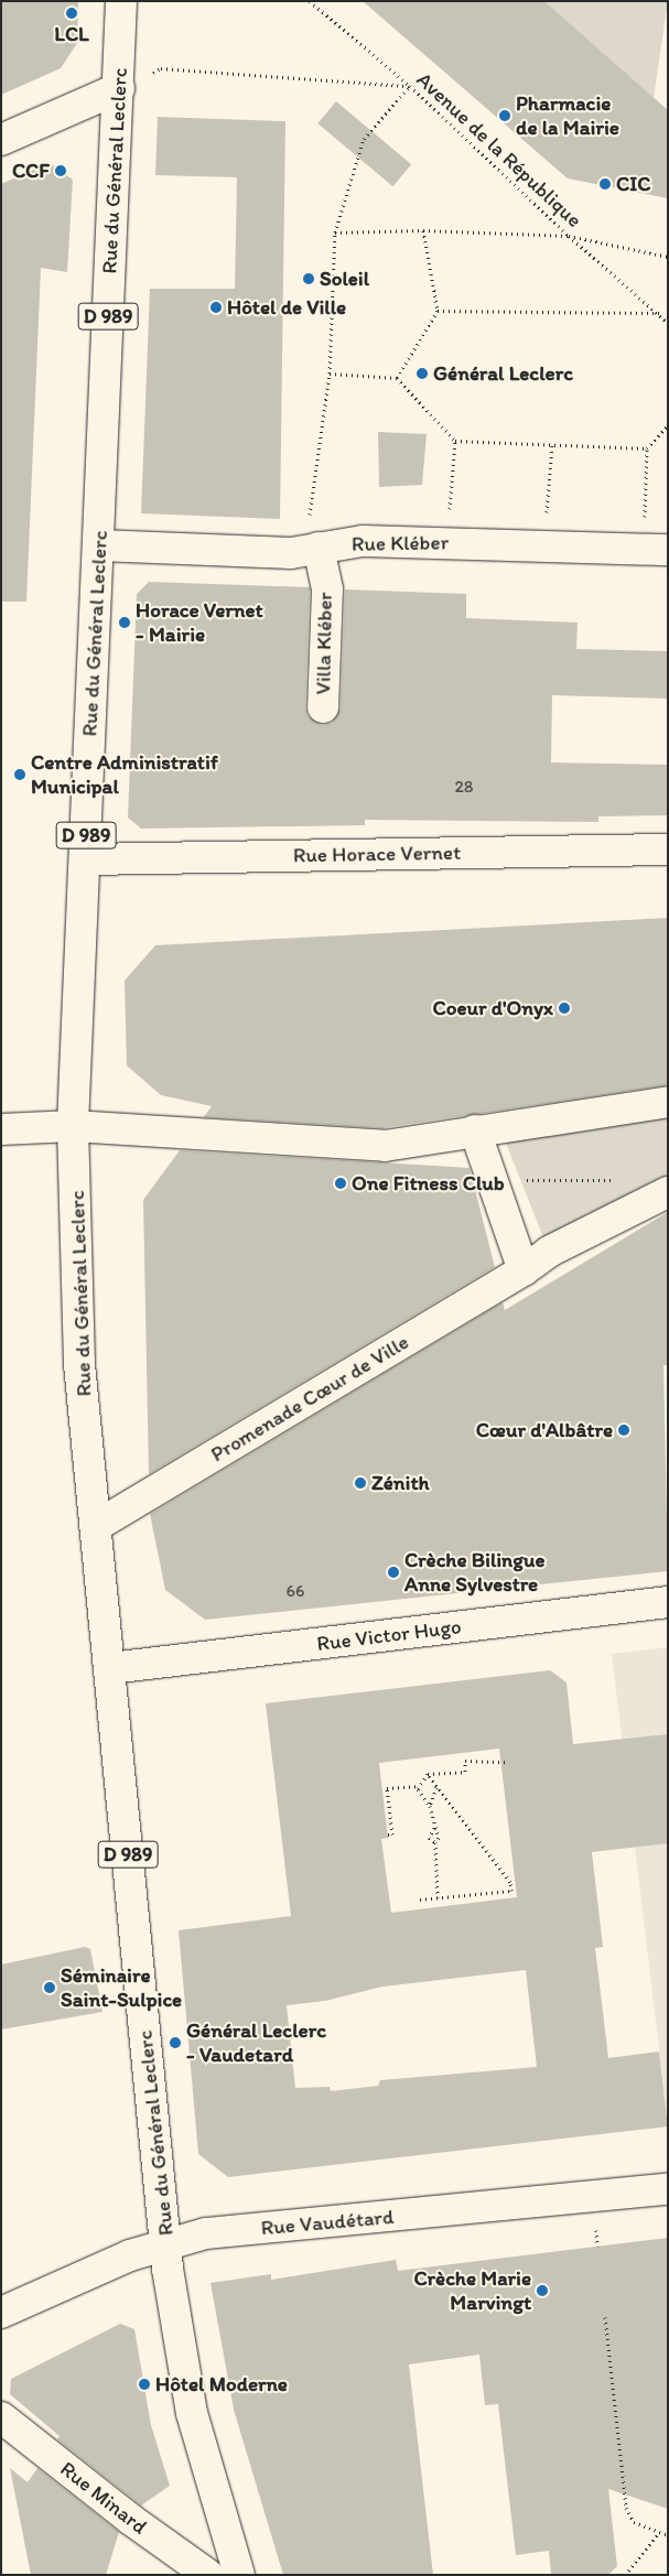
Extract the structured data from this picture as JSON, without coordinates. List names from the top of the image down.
{
  "streets": {
    "street": [
      "Rue du Général Leclerc",
      "D 989",
      "Rue Kléber",
      "Villa Kléber",
      "Rue Horace Vernet",
      "Promenade Cœur de Ville",
      "Rue Victor Hugo",
      "Rue Vaudétard",
      "Rue Minard"
    ],
    "path": ["Avenue de la République"]
  },
  "crossings": [
    ["Rue du Général Leclerc", "Rue Kléber"],
    ["Rue du Général Leclerc", "Rue Horace Vernet"],
    ["Rue du Général Leclerc", "Promenade Cœur de Ville"],
    ["Rue du Général Leclerc", "Rue Victor Hugo"],
    ["Rue du Général Leclerc", "Rue Vaudétard"],
    ["Rue Kléber", "Villa Kléber"]
  ],
  "places": [
    "LCL",
    "Pharmacie de la Mairie",
    "CCF",
    "CIC",
    "Soleil",
    "Hôtel de Ville",
    "Général Leclerc",
    "Horace Vernet - Mairie",
    "Centre Administratif Municipal",
    "Coeur d'Onyx",
    "One Fitness Club",
    "Cœur d'Albâtre",
    "Zénith",
    "Crèche Bilingue Anne Sylvestre",
    "Séminaire Saint-Sulpice",
    "Général Leclerc - Vaudetard",
    "Crèche Marie Marvingt",
    "Hôtel Moderne"
  ],
  "house_numbers": ["28", "66"]
}
